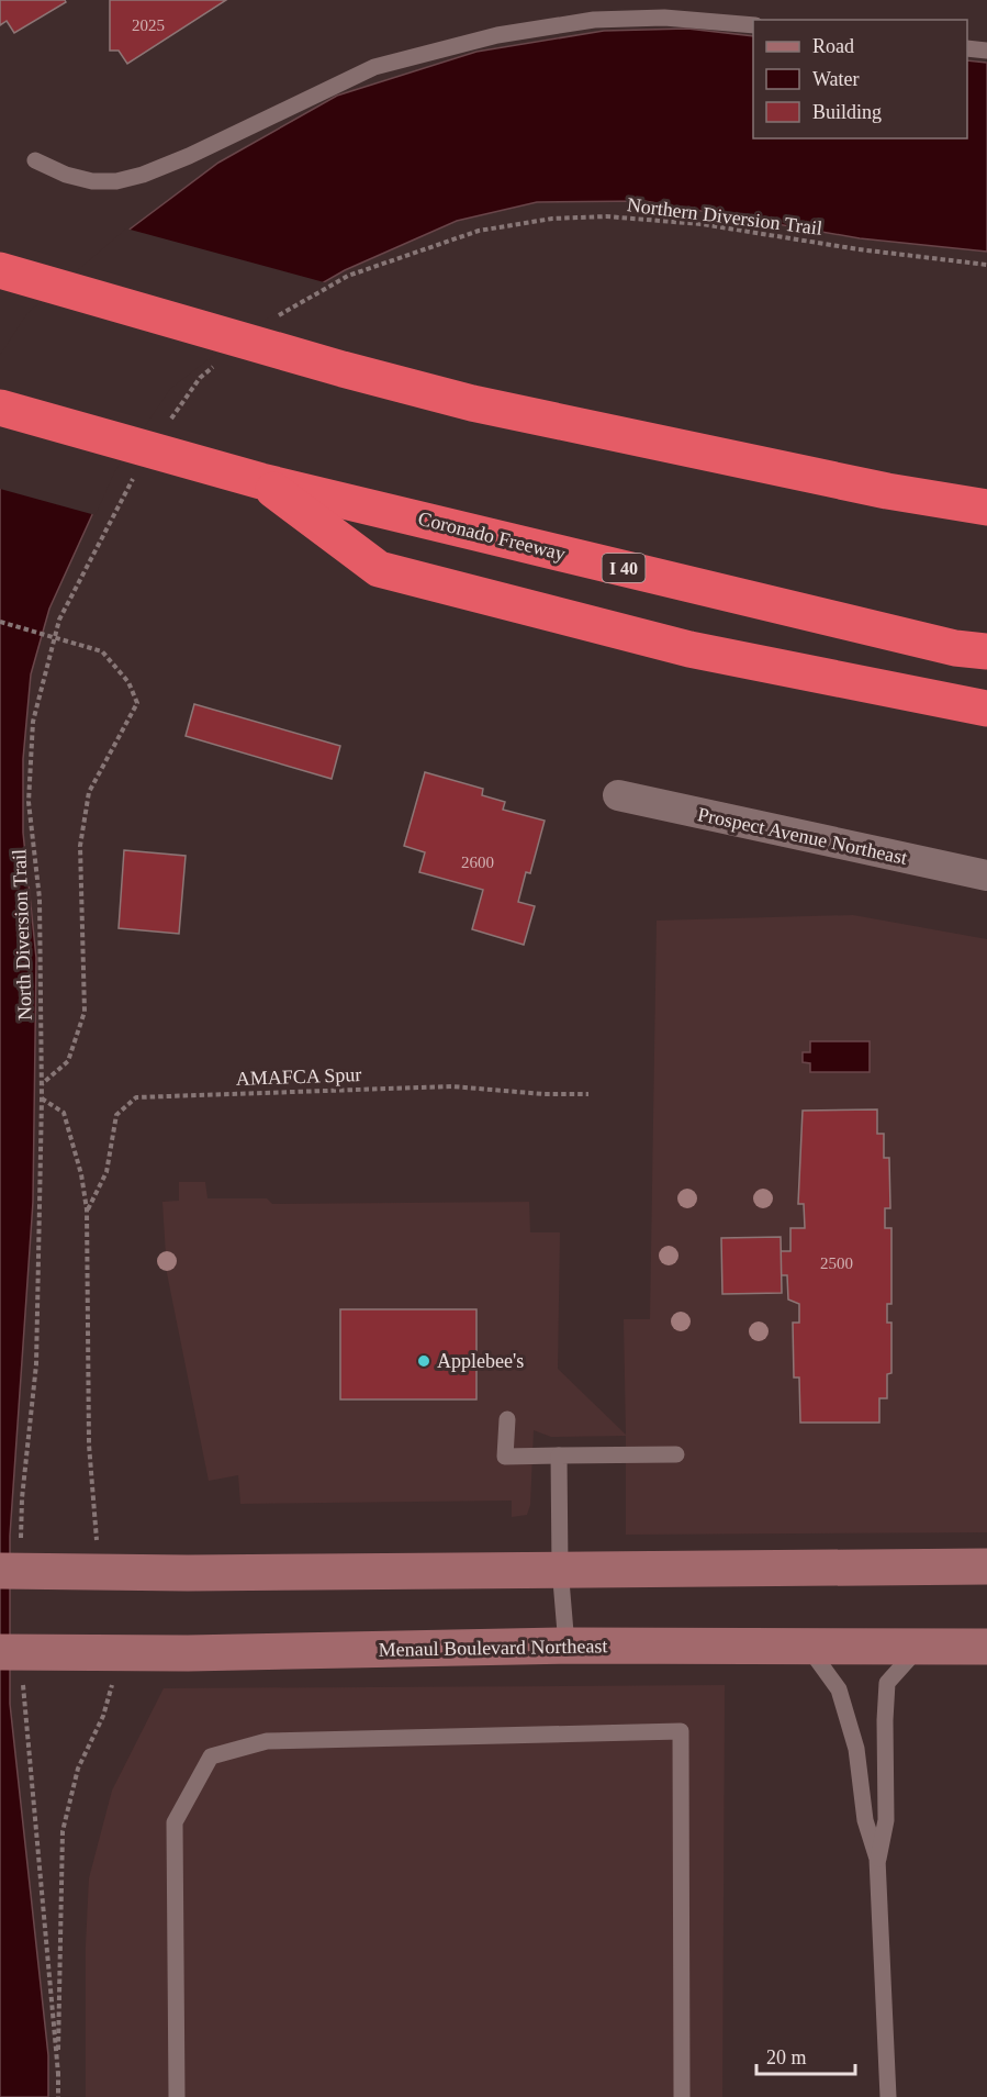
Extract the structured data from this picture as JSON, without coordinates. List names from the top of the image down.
{
  "streets": {
    "highway": ["Coronado Freeway", "I 40"],
    "main road": ["Menaul Boulevard Northeast"],
    "street": ["Prospect Avenue Northeast"],
    "path": ["Northern Diversion Trail", "North Diversion Trail", "AMAFCA Spur"]
  },
  "places": ["Applebee's"],
  "house_numbers": ["2025", "2600", "2500"],
  "legend": ["Road", "Water", "Building"],
  "scale_bar": "20 m"
}
